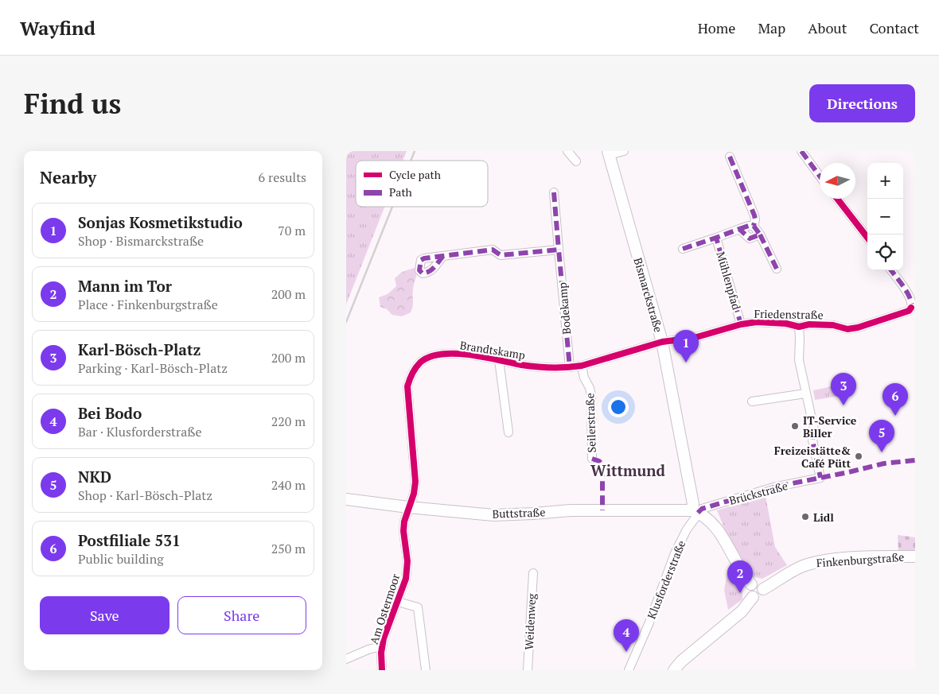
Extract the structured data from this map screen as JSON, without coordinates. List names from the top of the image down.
{
  "streets": {
    "street": [
      "Mühlenpfad",
      "Bismarckstraße",
      "Bodekamp",
      "Friedenstraße",
      "Brandtskamp",
      "Seilerstraße",
      "Brückstraße",
      "Buttstraße",
      "Finkenburgstraße",
      "Klusforderstraße",
      "Am Ostermoor",
      "Weidenweg"
    ]
  },
  "crossings": [
    ["Mühlenpfad", "Friedenstraße"],
    ["Bismarckstraße", "Friedenstraße"],
    ["Bismarckstraße", "Brandtskamp"],
    ["Bismarckstraße", "Brückstraße"],
    ["Bismarckstraße", "Buttstraße"],
    ["Bismarckstraße", "Klusforderstraße"],
    ["Bodekamp", "Brandtskamp"],
    ["Friedenstraße", "Brandtskamp"],
    ["Brandtskamp", "Seilerstraße"],
    ["Brandtskamp", "Buttstraße"],
    ["Brandtskamp", "Am Ostermoor"],
    ["Brückstraße", "Buttstraße"],
    ["Brückstraße", "Klusforderstraße"],
    ["Buttstraße", "Klusforderstraße"],
    ["Buttstraße", "Am Ostermoor"]
  ],
  "districts": ["Wittmund"],
  "places": ["IT-Service Biller", "Freizeistätte& Café Pütt", "Lidl"],
  "legend": ["Cycle path", "Path"],
  "north": "left",
  "page": {
    "header": "Wayfind",
    "nav": [
      "Home",
      "Map",
      "About",
      "Contact"
    ],
    "buttons": [
      "Directions",
      ["Save", "Share"]
    ],
    "title": "Find us",
    "heading": ["Nearby", "6 results"],
    "map_buttons": ["+", "−"],
    "list": [
      {
        "mark": "1",
        "name": "Sonjas Kosmetikstudio",
        "note": "Shop · Bismarckstraße",
        "value": "70 m"
      },
      {
        "mark": "2",
        "name": "Mann im Tor",
        "note": "Place · Finkenburgstraße",
        "value": "200 m"
      },
      {
        "mark": "3",
        "name": "Karl-Bösch-Platz",
        "note": "Parking · Karl-Bösch-Platz",
        "value": "200 m"
      },
      {
        "mark": "4",
        "name": "Bei Bodo",
        "note": "Bar · Klusforderstraße",
        "value": "220 m"
      },
      {
        "mark": "5",
        "name": "NKD",
        "note": "Shop · Karl-Bösch-Platz",
        "value": "240 m"
      },
      {
        "mark": "6",
        "name": "Postfiliale 531",
        "note": "Public building",
        "value": "250 m"
      }
    ],
    "pins": [
      "1",
      "3",
      "6",
      "5",
      "2",
      "4"
    ]
  }
}
